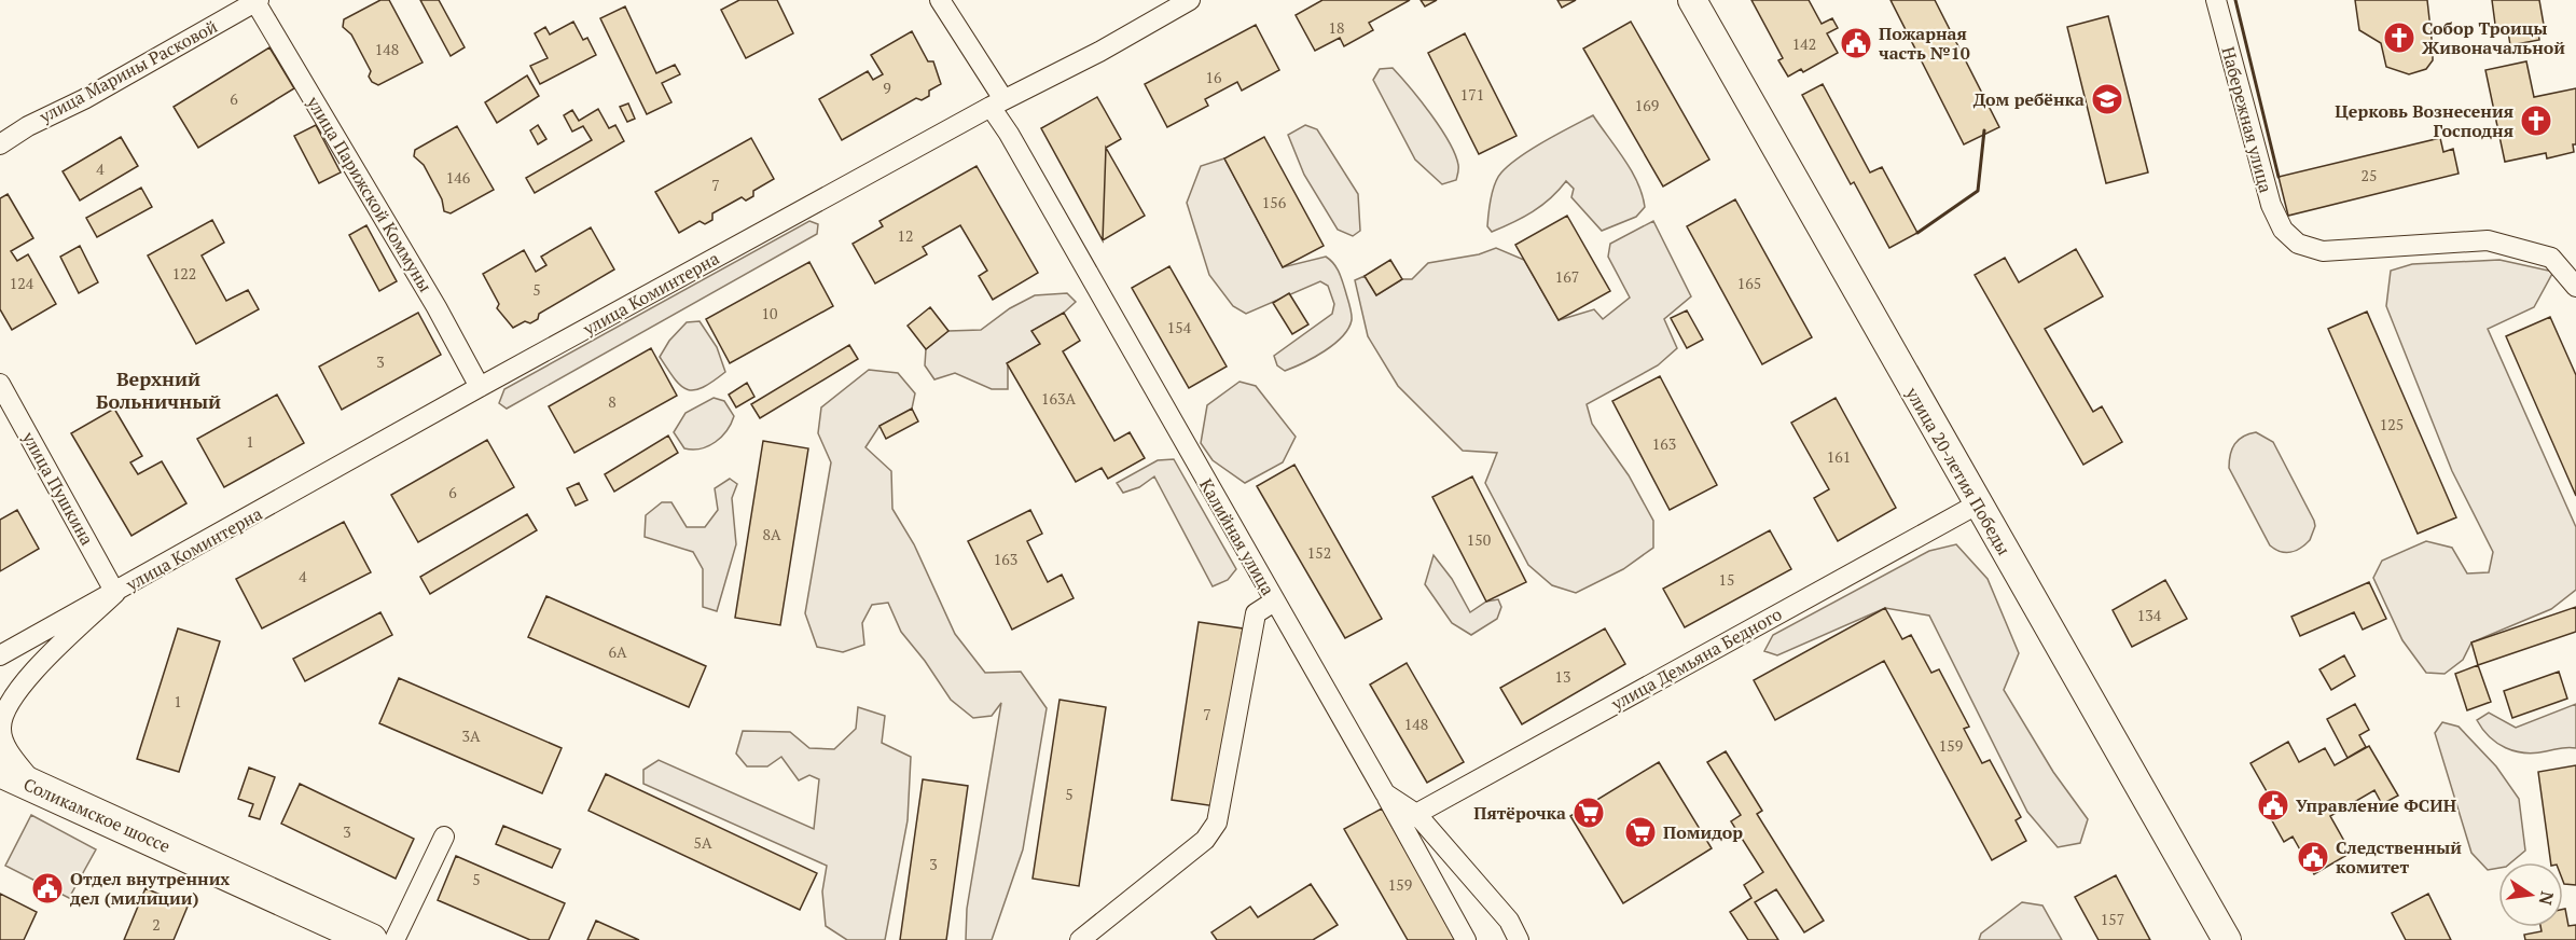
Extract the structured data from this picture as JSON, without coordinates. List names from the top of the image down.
{
  "streets": {
    "highway": ["Соликамское шоссе"],
    "main road": ["улица 20-летия Победы"],
    "street": [
      "улица Марины Расковой",
      "Набережная улица",
      "улица Парижской Коммуны",
      "улица Коминтерна",
      "улица Пушкина",
      "Калийная улица",
      "улица Демьяна Бедного"
    ]
  },
  "crossings": [
    ["улица Марины Расковой", "улица Парижской Коммуны"],
    ["улица Парижской Коммуны", "улица Коминтерна"],
    ["улица Коминтерна", "улица Пушкина"],
    ["улица Коминтерна", "Калийная улица"],
    ["улица Коминтерна", "Соликамское шоссе"],
    ["улица 20-летия Победы", "улица Демьяна Бедного"],
    ["Калийная улица", "улица Демьяна Бедного"]
  ],
  "districts": ["Верхний Больничный"],
  "places": {
    "church": ["Собор Троицы Живоначальной", "Церковь Вознесения Господня"],
    "public building": [
      "Пожарная часть №10",
      "Управление ФСИН",
      "Следственный комитет",
      "Отдел внутренних дел (милиции)"
    ],
    "school or university": ["Дом ребёнка"],
    "supermarket": ["Пятёрочка", "Помидор"]
  },
  "house_numbers": [
    "18",
    "142",
    "148",
    "16",
    "9",
    "171",
    "6",
    "169",
    "4",
    "25",
    "146",
    "7",
    "156",
    "12",
    "122",
    "167",
    "124",
    "165",
    "5",
    "10",
    "154",
    "3",
    "163А",
    "8",
    "125",
    "1",
    "163",
    "161",
    "6",
    "8А",
    "150",
    "152",
    "163",
    "4",
    "15",
    "134",
    "6А",
    "13",
    "1",
    "7",
    "148",
    "3А",
    "159",
    "5",
    "3",
    "5А",
    "3",
    "5",
    "159",
    "157",
    "2"
  ],
  "north": "right"
}
